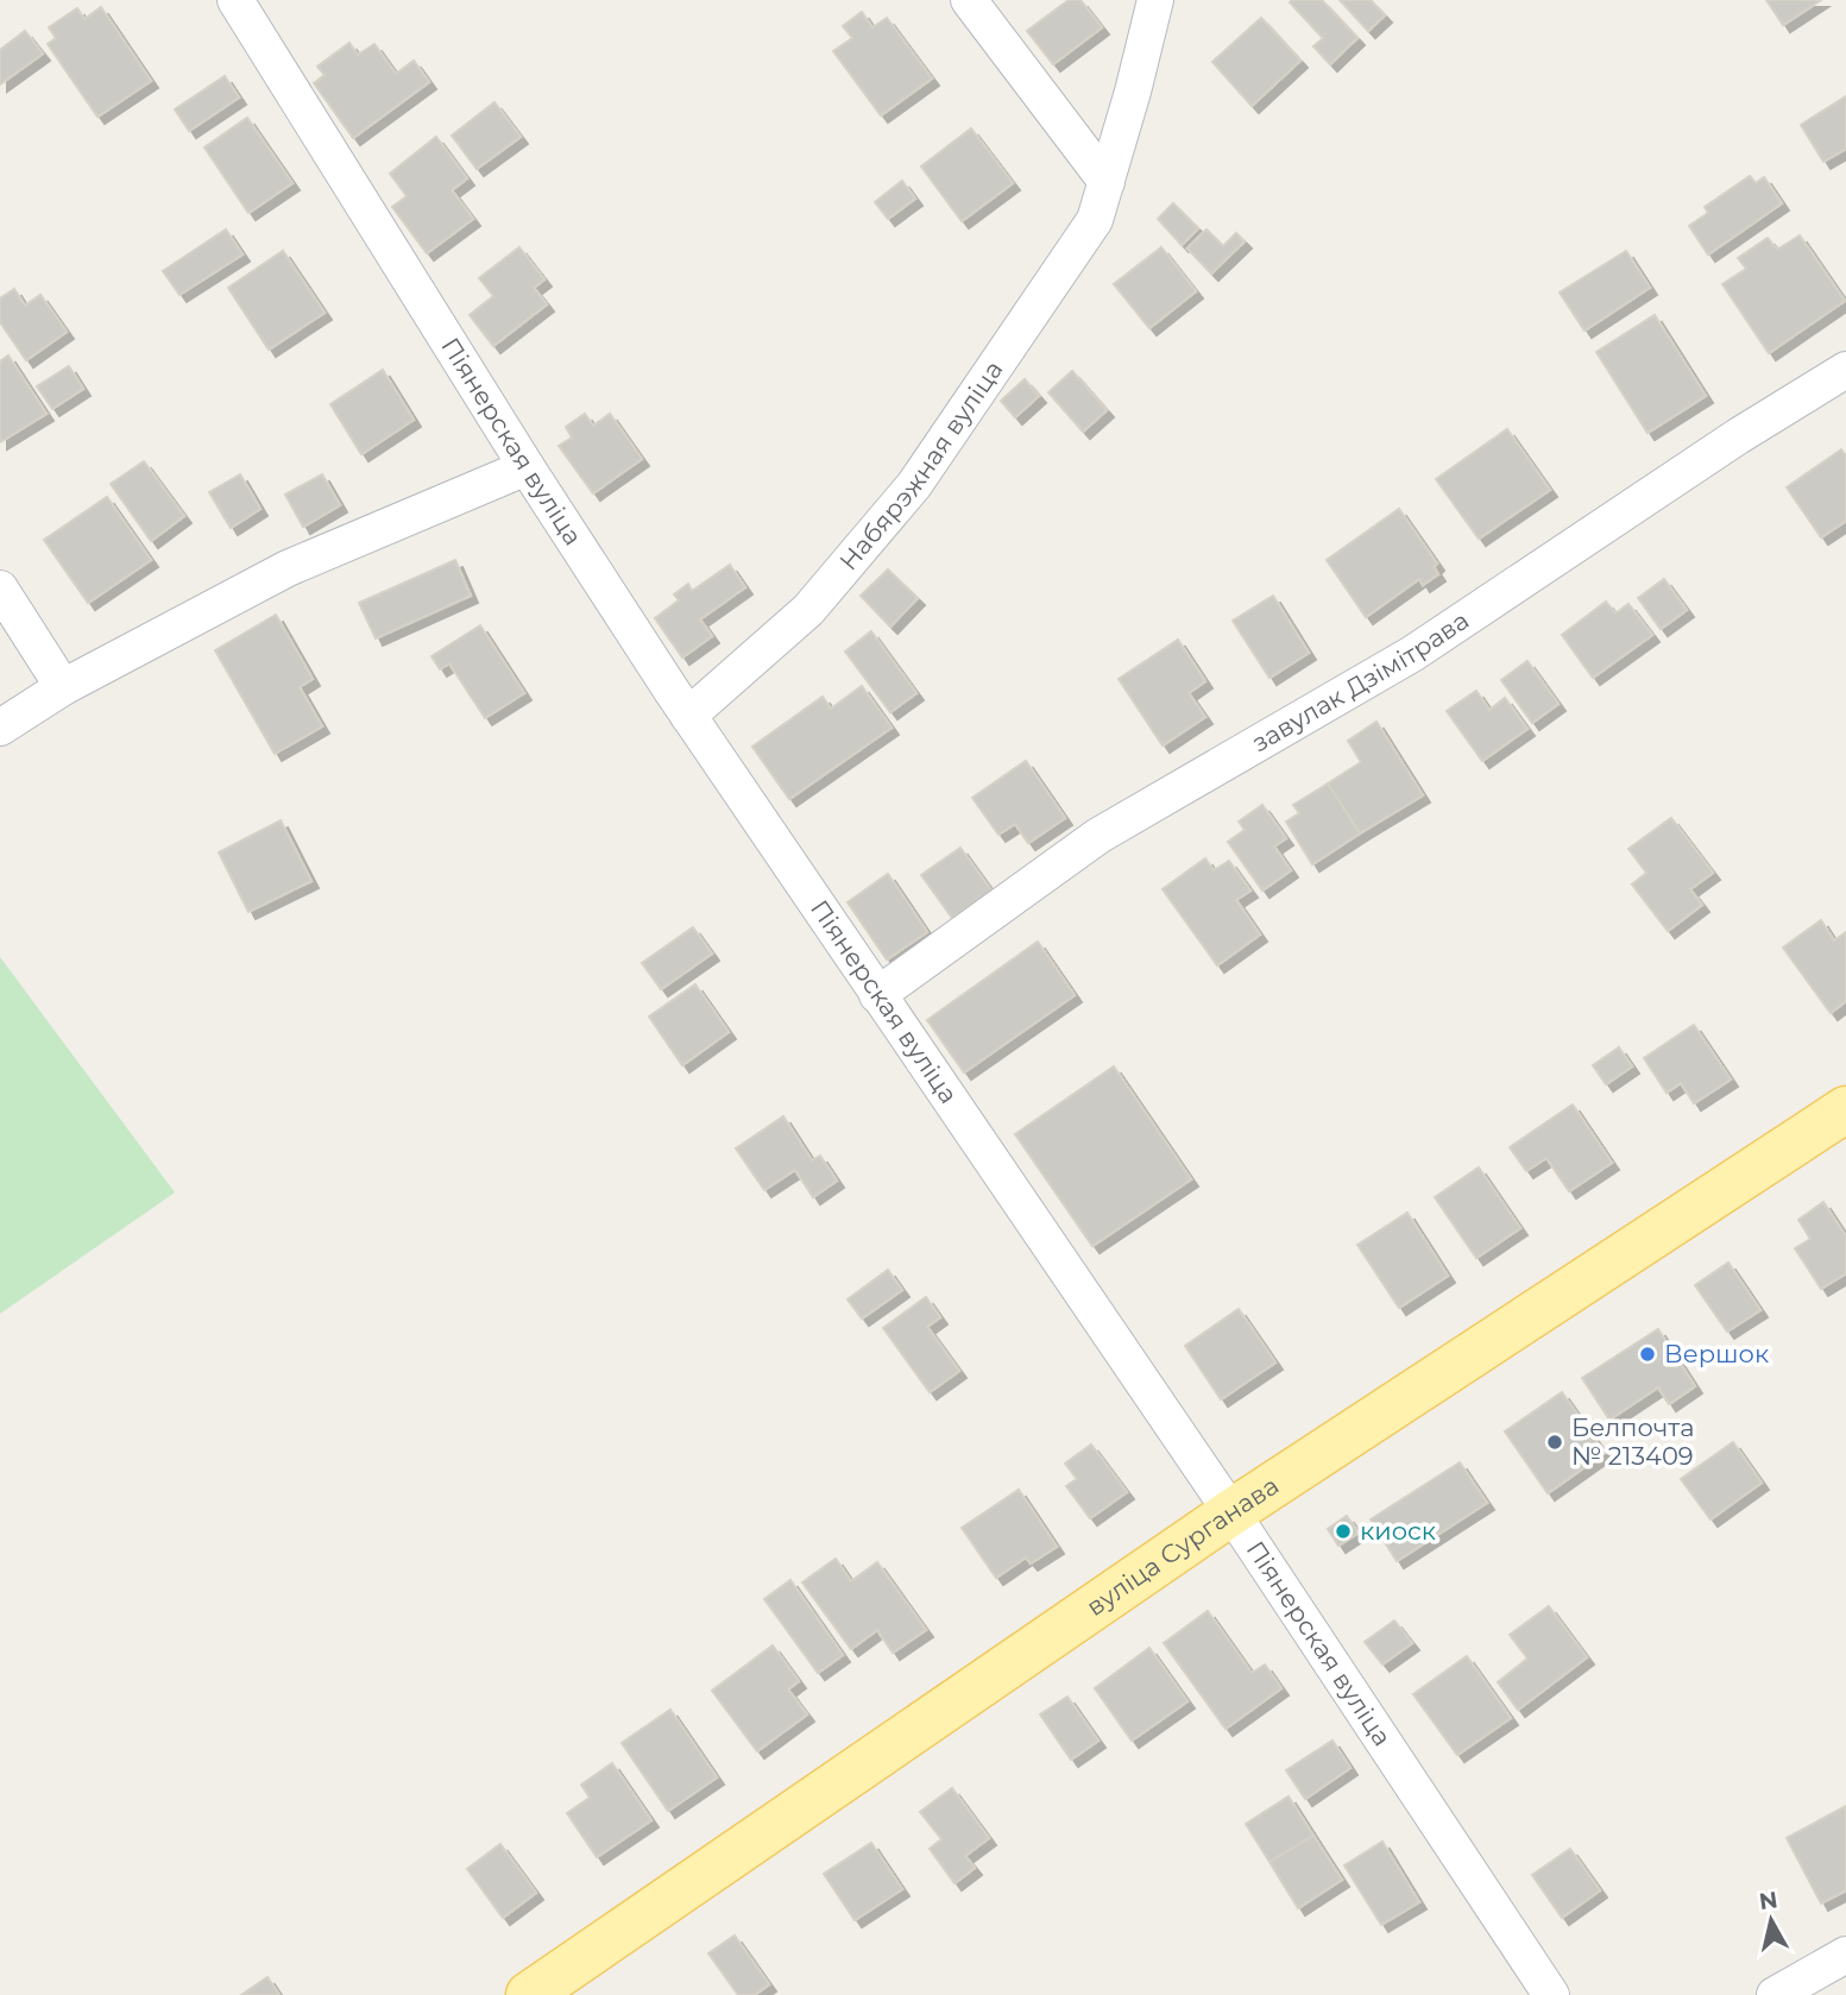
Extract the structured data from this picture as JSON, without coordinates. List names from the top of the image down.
{
  "streets": {
    "main road": ["вуліца Сурганава"],
    "street": ["Піянерская вуліца", "Набярэжная вуліца", "завулак Дзімітрава"]
  },
  "crossings": [
    ["Піянерская вуліца", "Набярэжная вуліца"],
    ["Піянерская вуліца", "завулак Дзімітрава"],
    ["Піянерская вуліца", "вуліца Сурганава"]
  ],
  "places": ["Вершок", "Белпочта № 213409", "киоск"],
  "north": "top"
}
